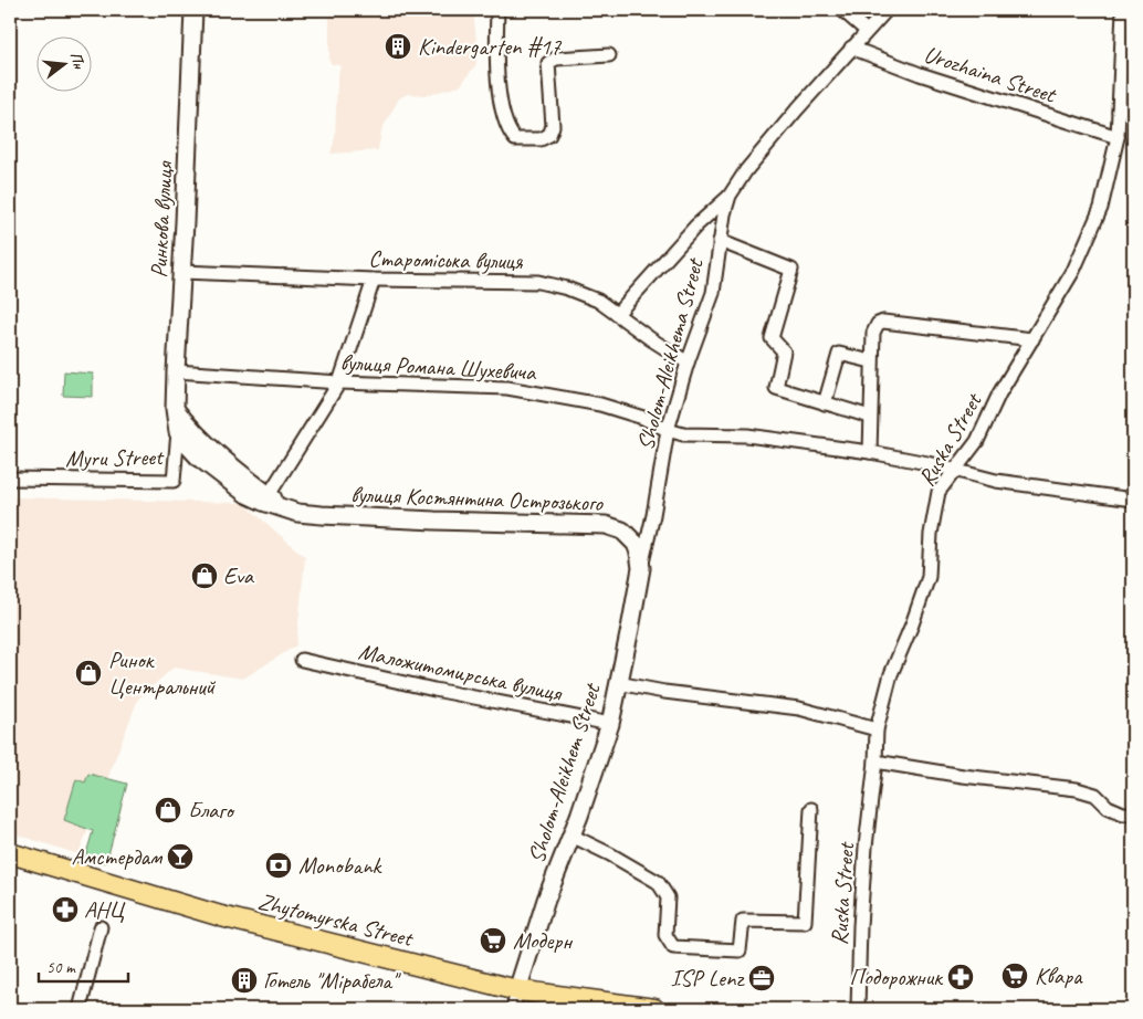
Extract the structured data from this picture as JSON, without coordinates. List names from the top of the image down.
{
  "streets": {
    "main road": [
      "Ринкова вулиця",
      "вулиця Костянтина Острозького",
      "Sholom-Aleikhem Street",
      "Zhytomyrska Street"
    ],
    "street": [
      "Urozhaina Street",
      "Староміська вулиця",
      "Sholom-Aleikhema Street",
      "вулиця Романа Шухевича",
      "Ruska Street",
      "Myru Street",
      "Маложитомирська вулиця"
    ]
  },
  "crossings": [
    ["Urozhaina Street", "Sholom-Aleikhema Street"],
    ["Urozhaina Street", "Ruska Street"],
    ["Ринкова вулиця", "Староміська вулиця"],
    ["Ринкова вулиця", "вулиця Романа Шухевича"],
    ["Ринкова вулиця", "Myru Street"],
    ["Ринкова вулиця", "вулиця Костянтина Острозького"],
    ["Староміська вулиця", "Sholom-Aleikhema Street"],
    ["Sholom-Aleikhema Street", "вулиця Романа Шухевича"],
    ["Sholom-Aleikhema Street", "вулиця Костянтина Острозького"],
    ["Sholom-Aleikhema Street", "Sholom-Aleikhem Street"],
    ["вулиця Романа Шухевича", "Ruska Street"],
    ["Myru Street", "вулиця Костянтина Острозького"],
    ["вулиця Костянтина Острозького", "Sholom-Aleikhem Street"],
    ["Маложитомирська вулиця", "Sholom-Aleikhem Street"],
    ["Sholom-Aleikhem Street", "Zhytomyrska Street"]
  ],
  "places": {
    "building": ["Kindergarten #17", "Готель \"Мірабела\""],
    "shop": ["Eva", "Ринок Центральний", "Благо"],
    "bar": ["Амстердам"],
    "bank": ["Monobank"],
    "pharmacy": ["АНЦ", "Подорожник"],
    "supermarket": ["Модерн", "Квара"],
    "office": ["ISP Lenz"]
  },
  "scale_bar": "50 m",
  "north": "right"
}
